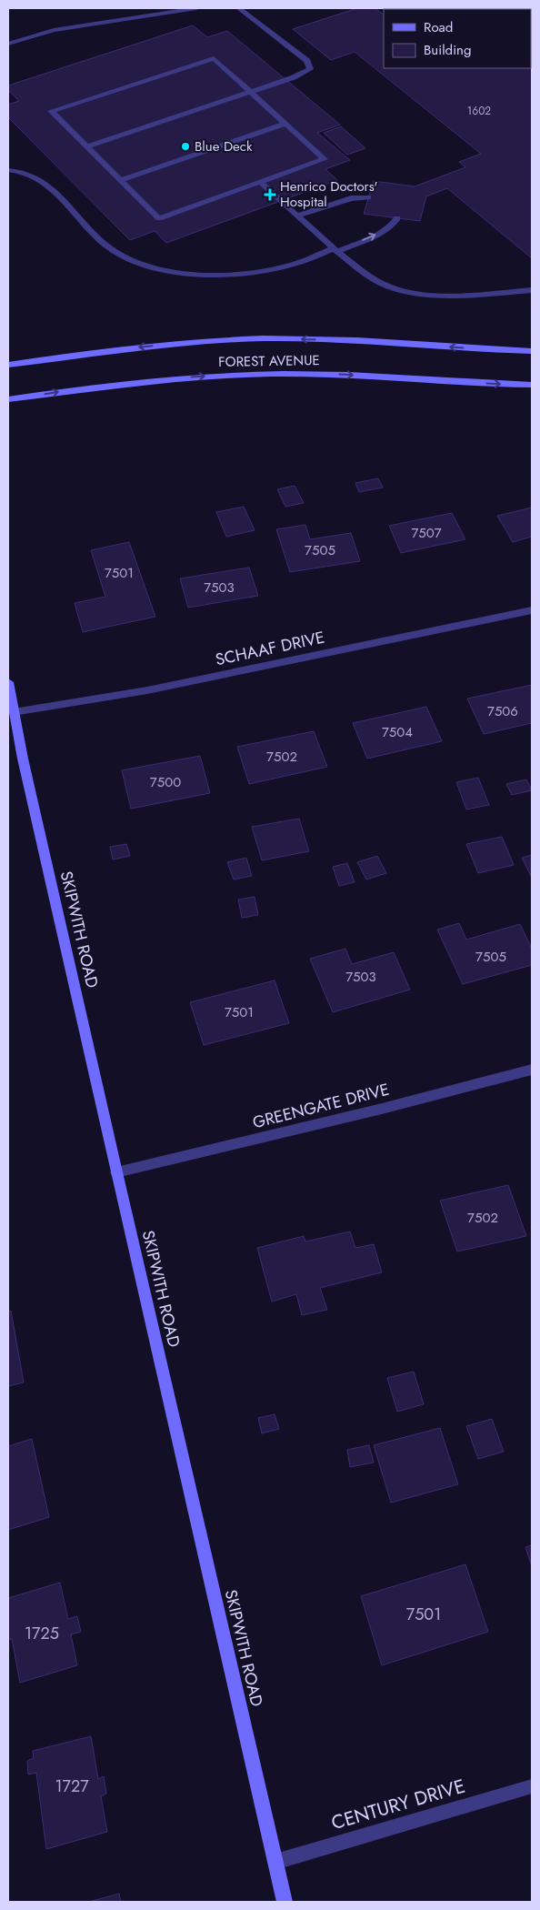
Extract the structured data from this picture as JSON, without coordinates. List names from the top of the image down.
{
  "streets": {
    "main road": ["FOREST AVENUE", "SKIPWITH ROAD"],
    "street": ["SCHAAF DRIVE", "GREENGATE DRIVE", "CENTURY DRIVE"]
  },
  "crossings": [
    ["SCHAAF DRIVE", "SKIPWITH ROAD"],
    ["SKIPWITH ROAD", "GREENGATE DRIVE"],
    ["SKIPWITH ROAD", "CENTURY DRIVE"]
  ],
  "places": {
    "other": ["Blue Deck"],
    "health": ["Henrico Doctors' Hospital"]
  },
  "house_numbers": [
    "1602",
    "7507",
    "7505",
    "7501",
    "7503",
    "7506",
    "7504",
    "7502",
    "7500",
    "7505",
    "7503",
    "7501",
    "7502",
    "7501",
    "1725",
    "1727"
  ],
  "legend": ["Road", "Building"]
}
